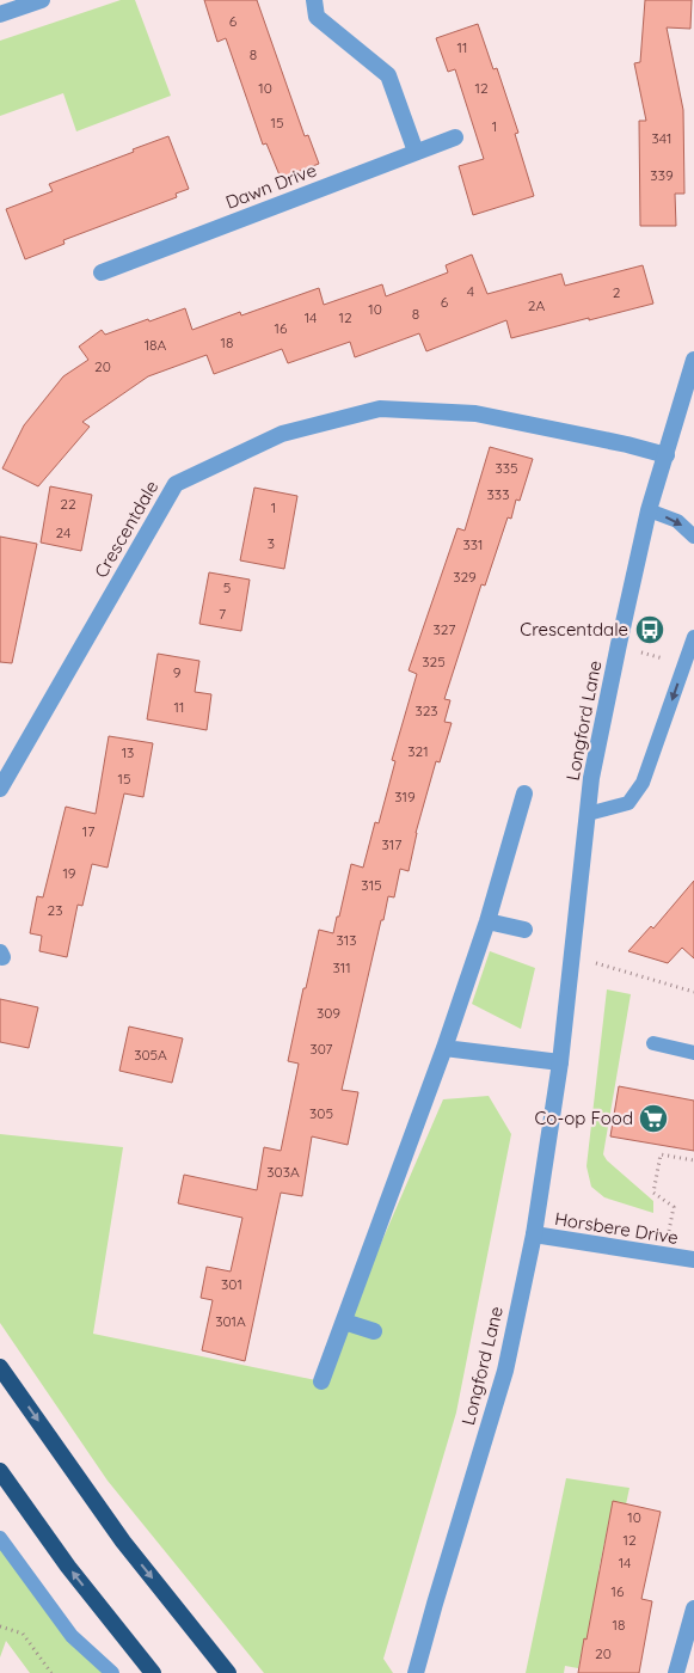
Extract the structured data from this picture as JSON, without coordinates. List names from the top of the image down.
{
  "streets": {
    "street": [
      "Dawn Drive",
      "Crescentdale",
      "Longford Lane",
      "Horsbere Drive"
    ]
  },
  "crossings": [
    ["Crescentdale", "Longford Lane"],
    ["Longford Lane", "Horsbere Drive"]
  ],
  "places": {
    "bus stop": ["Crescentdale"],
    "supermarket": ["Co-op Food"]
  },
  "house_numbers": [
    "6",
    "11",
    "8",
    "10",
    "12",
    "15",
    "1",
    "341",
    "339",
    "4",
    "2",
    "6",
    "2A",
    "10",
    "8",
    "14",
    "12",
    "16",
    "18",
    "18A",
    "20",
    "335",
    "333",
    "22",
    "1",
    "24",
    "3",
    "331",
    "329",
    "5",
    "7",
    "327",
    "325",
    "9",
    "11",
    "323",
    "321",
    "13",
    "15",
    "319",
    "17",
    "317",
    "19",
    "315",
    "23",
    "313",
    "311",
    "309",
    "307",
    "305A",
    "305",
    "303A",
    "301",
    "301A",
    "10",
    "12",
    "14",
    "16",
    "18",
    "20"
  ]
}
